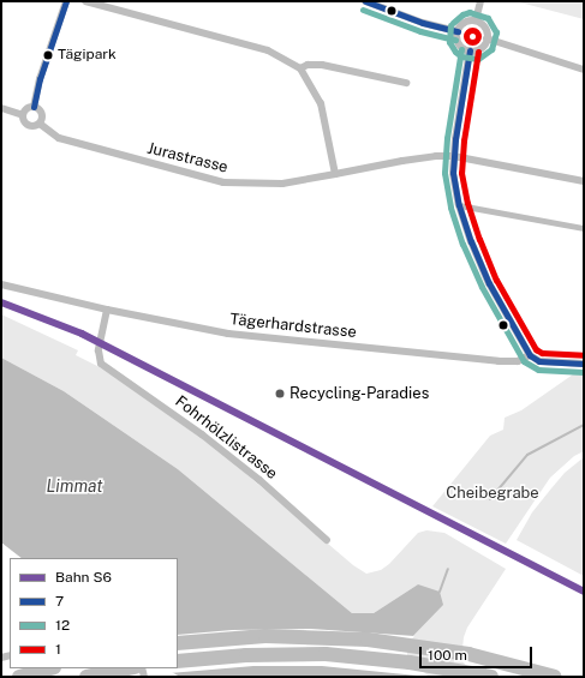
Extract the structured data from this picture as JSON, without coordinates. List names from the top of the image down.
{
  "streets": {
    "street": ["Jurastrasse", "Tägerhardstrasse", "Fohrhölzlistrasse"]
  },
  "crossings": [
    ["Tägerhardstrasse", "Fohrhölzlistrasse"]
  ],
  "water": ["Limmat"],
  "parks": ["Cheibegrabe"],
  "places": ["Tägipark", "Recycling-Paradies"],
  "lines": [
    "transit line 7",
    "transit line 12",
    "transit line 1",
    "rail line S6"
  ],
  "legend": [
    "Bahn S6",
    "7",
    "12",
    "1"
  ],
  "scale_bar": "100 m"
}
